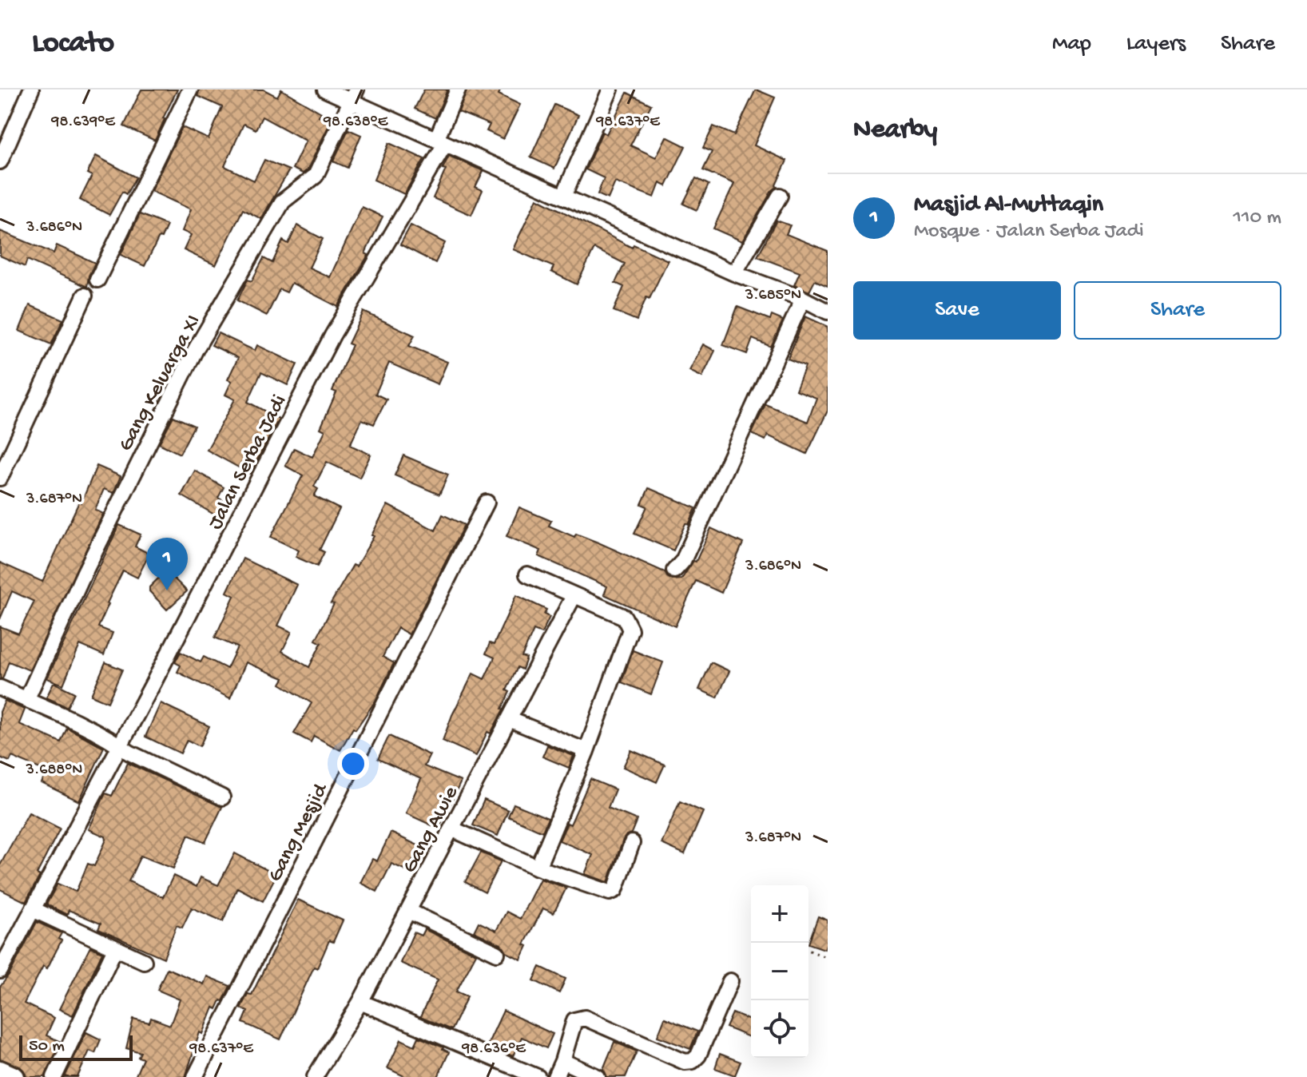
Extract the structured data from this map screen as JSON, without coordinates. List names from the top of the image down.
{
  "streets": {
    "street": [
      "Gang Keluarga XI",
      "Jalan Serba Jadi",
      "Gang Awie",
      "Gang Mesjid"
    ]
  },
  "scale_bar": "50 m",
  "page": {
    "header": "Locato",
    "nav": ["Map", "Layers", "Share"],
    "heading": "Nearby",
    "list": [
      {
        "mark": "1",
        "name": "Masjid Al-Muttaqin",
        "note": "Mosque · Jalan Serba Jadi",
        "value": "110 m"
      }
    ],
    "buttons": ["Save", "Share"],
    "pins": "1",
    "map_buttons": ["+", "−"],
    "scale": "50 m"
  },
  "coordinates": [
    "98.639°E",
    "98.638°E",
    "98.637°E",
    "3.686°N",
    "3.685°N",
    "3.687°N",
    "3.688°N",
    "98.636°E"
  ]
}
